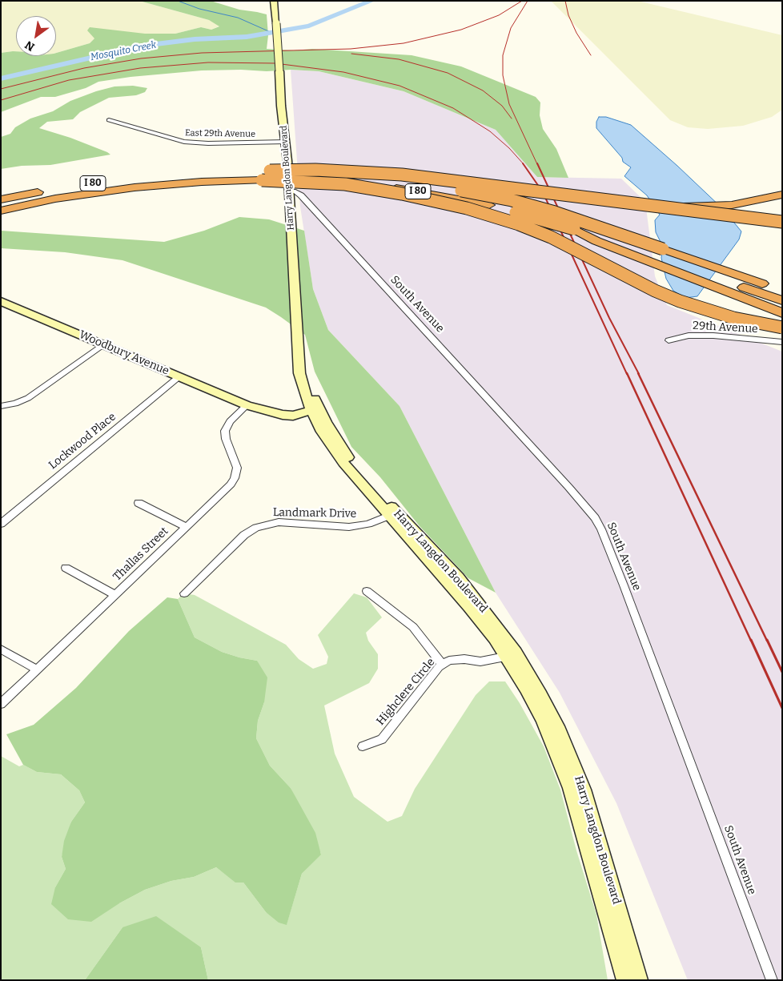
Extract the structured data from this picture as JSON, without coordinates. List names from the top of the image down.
{
  "streets": {
    "highway": ["I 80"],
    "main road": ["Harry Langdon Boulevard", "Woodbury Avenue"],
    "street": [
      "East 29th Avenue",
      "South Avenue",
      "29th Avenue",
      "Lockwood Place",
      "Landmark Drive",
      "Thallas Street",
      "Highclere Circle"
    ]
  },
  "crossings": [
    ["East 29th Avenue", "Harry Langdon Boulevard"],
    ["Harry Langdon Boulevard", "South Avenue"],
    ["Harry Langdon Boulevard", "Woodbury Avenue"],
    ["Harry Langdon Boulevard", "Landmark Drive"],
    ["Harry Langdon Boulevard", "Highclere Circle"],
    ["Woodbury Avenue", "Lockwood Place"],
    ["Woodbury Avenue", "Thallas Street"]
  ],
  "water": ["Mosquito Creek"],
  "north": "bottom left"
}
